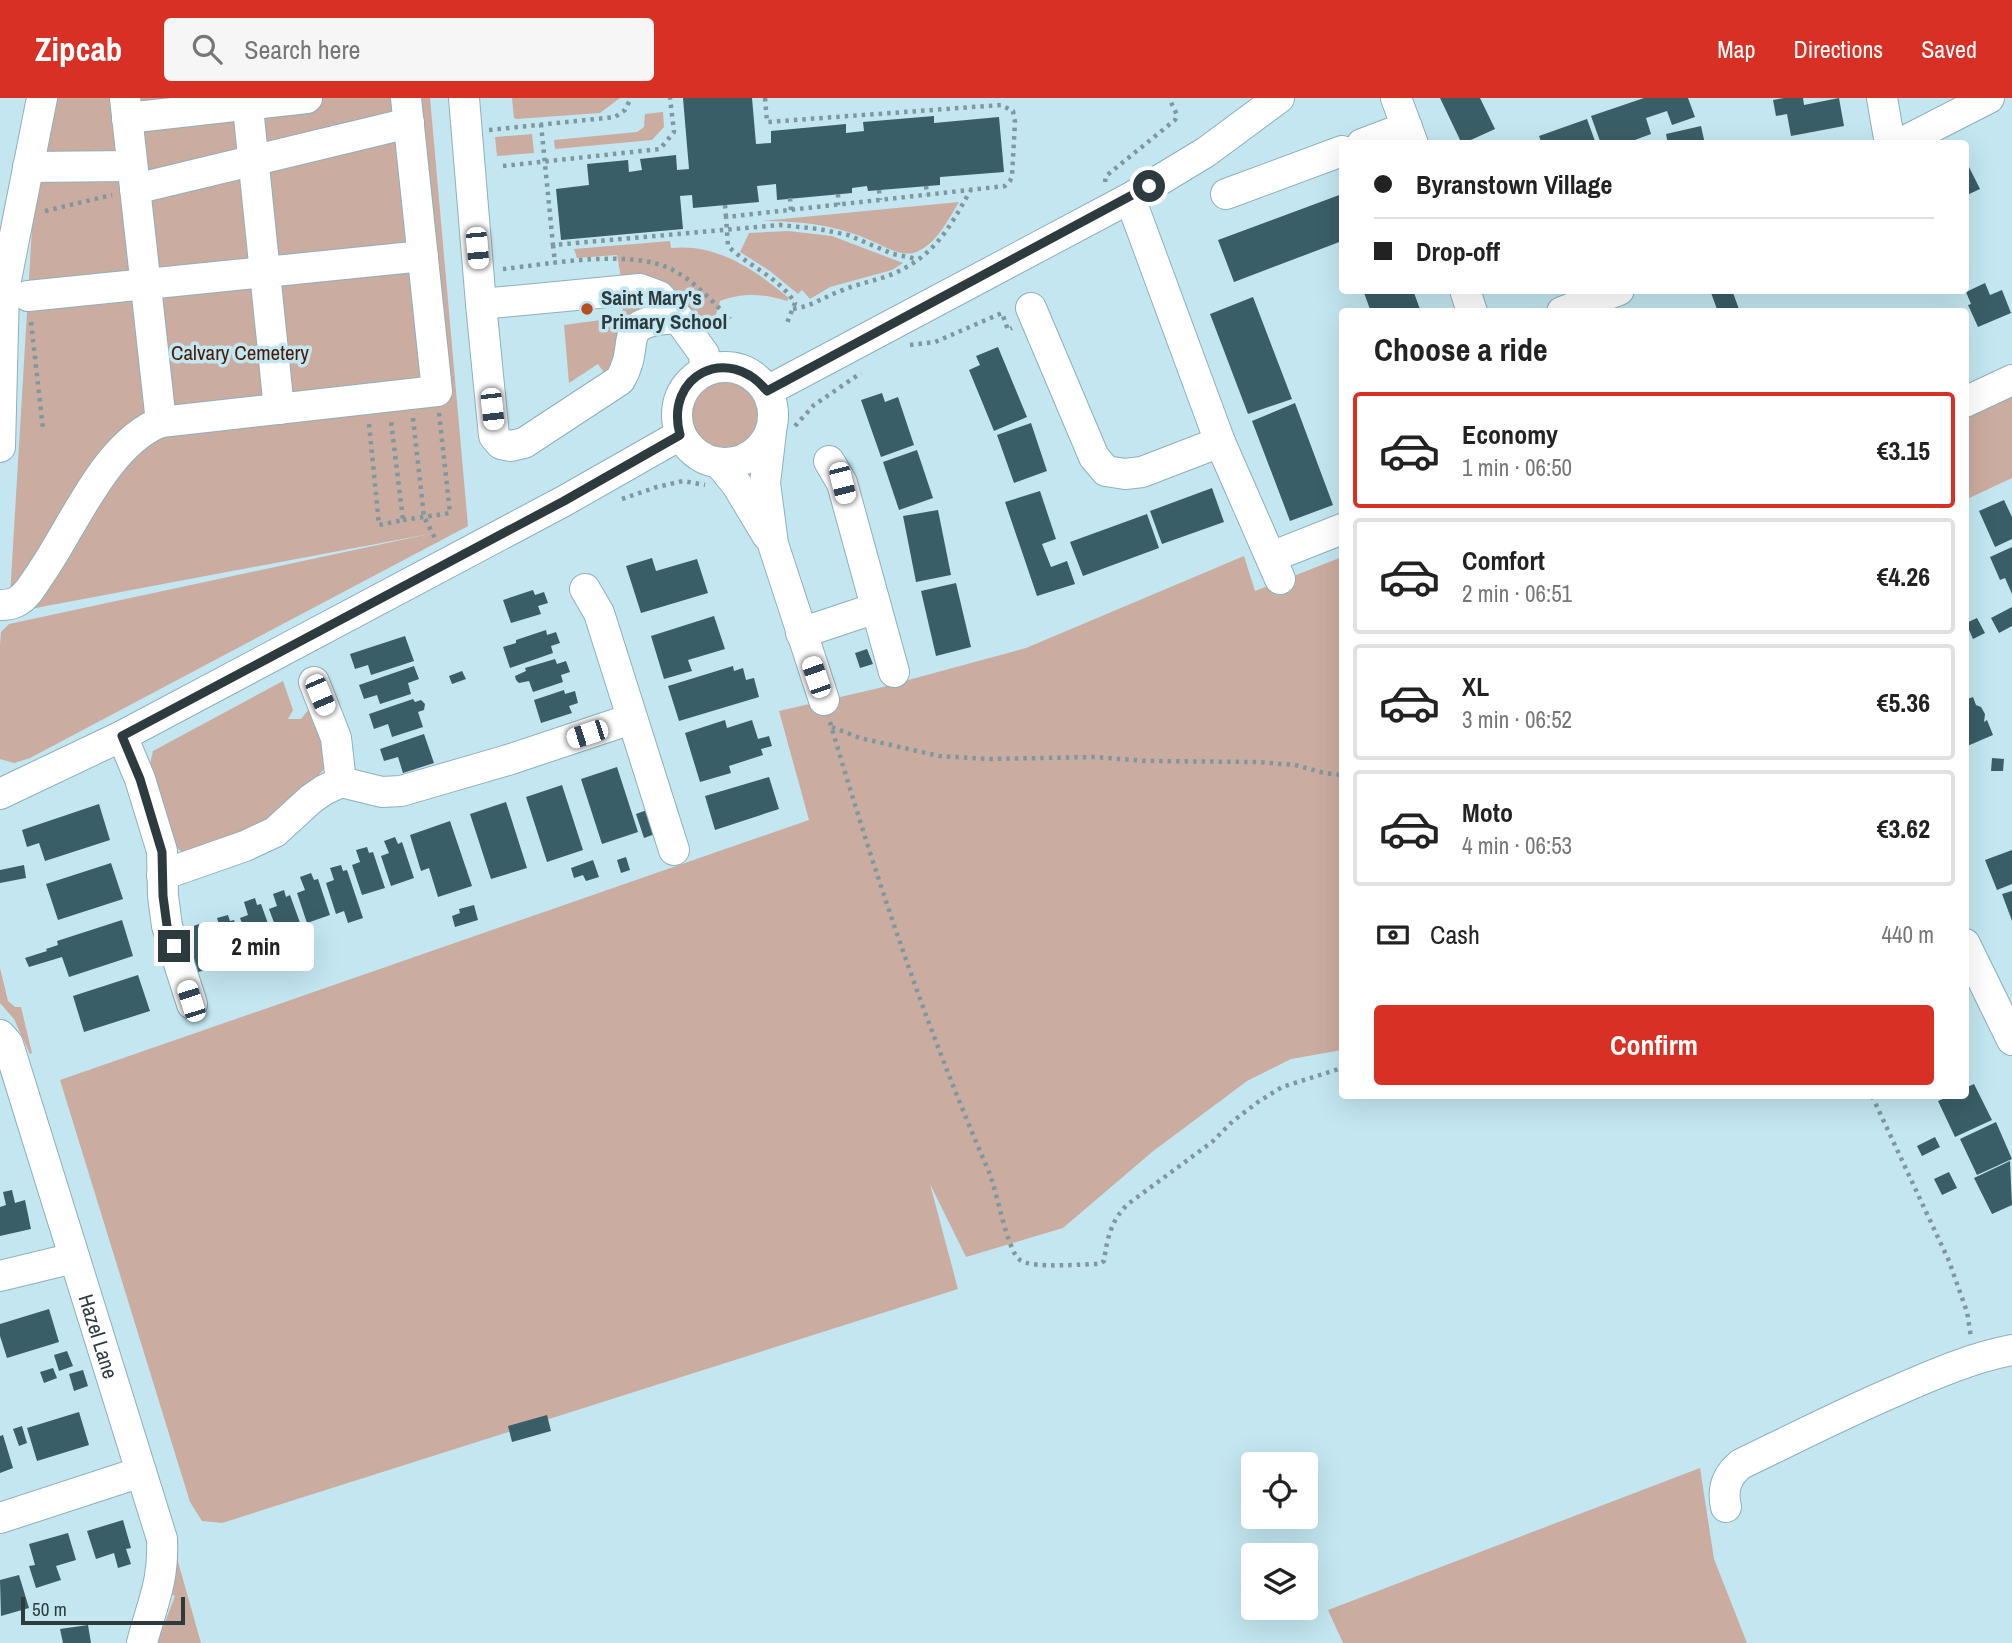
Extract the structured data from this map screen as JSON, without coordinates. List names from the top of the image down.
{
  "streets": {
    "street": ["Hazel Lane"]
  },
  "parks": ["Calvary Cemetery"],
  "places": ["Saint Mary's Primary School"],
  "scale_bar": "50 m",
  "page": {
    "header": "Zipcab",
    "search": "Search here",
    "nav": ["Map", "Directions", "Saved"],
    "banner": ["Byranstown Village", "Drop-off"],
    "heading": "Choose a ride",
    "list": [
      {
        "name": "Economy",
        "note": "1 min · 06:50",
        "value": "€3.15"
      },
      {
        "name": "Comfort",
        "note": "2 min · 06:51",
        "value": "€4.26"
      },
      {
        "name": "XL",
        "note": "3 min · 06:52",
        "value": "€5.36"
      },
      {
        "name": "Moto",
        "note": "4 min · 06:53",
        "value": "€3.62"
      }
    ],
    "pay": ["Cash", "440 m"],
    "bubble": "2 min",
    "buttons": "Confirm",
    "scale": "50 m"
  }
}
